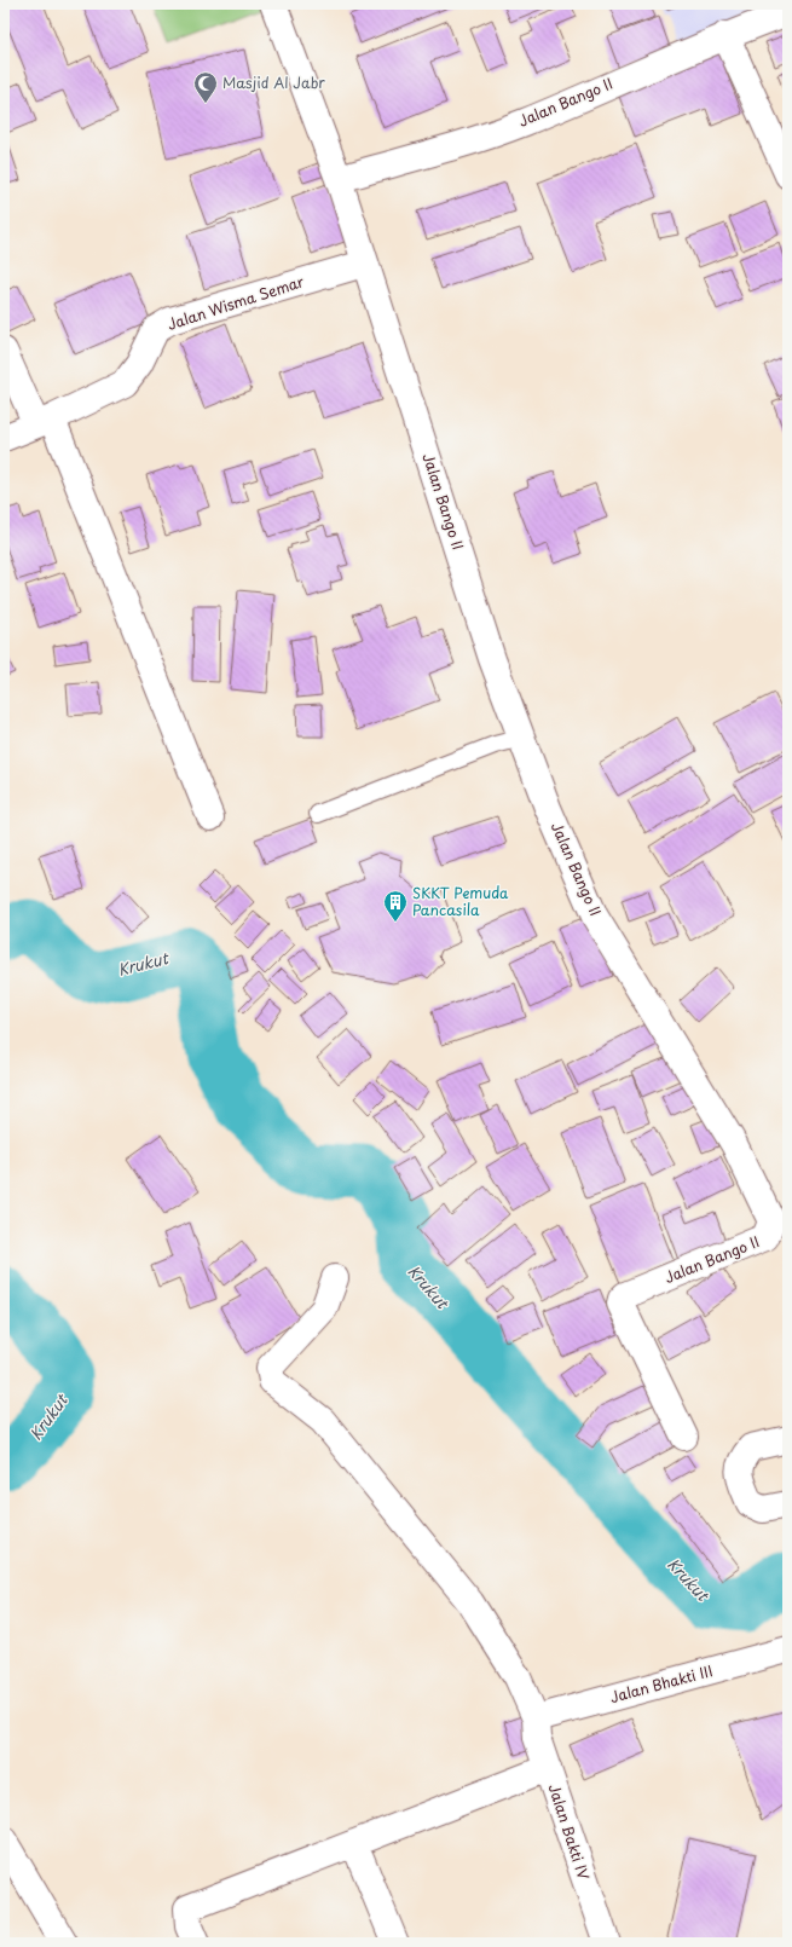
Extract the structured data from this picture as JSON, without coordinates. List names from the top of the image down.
{
  "streets": {
    "street": [
      "Jalan Bango II",
      "Jalan Wisma Semar",
      "Jalan Bhakti III",
      "Jalan Bakti IV"
    ]
  },
  "crossings": [
    ["Jalan Bango II", "Jalan Wisma Semar"],
    ["Jalan Bhakti III", "Jalan Bakti IV"]
  ],
  "water": ["Krukut"],
  "places": {
    "mosque": ["Masjid Al Jabr"],
    "building": ["SKKT Pemuda Pancasila"]
  }
}
